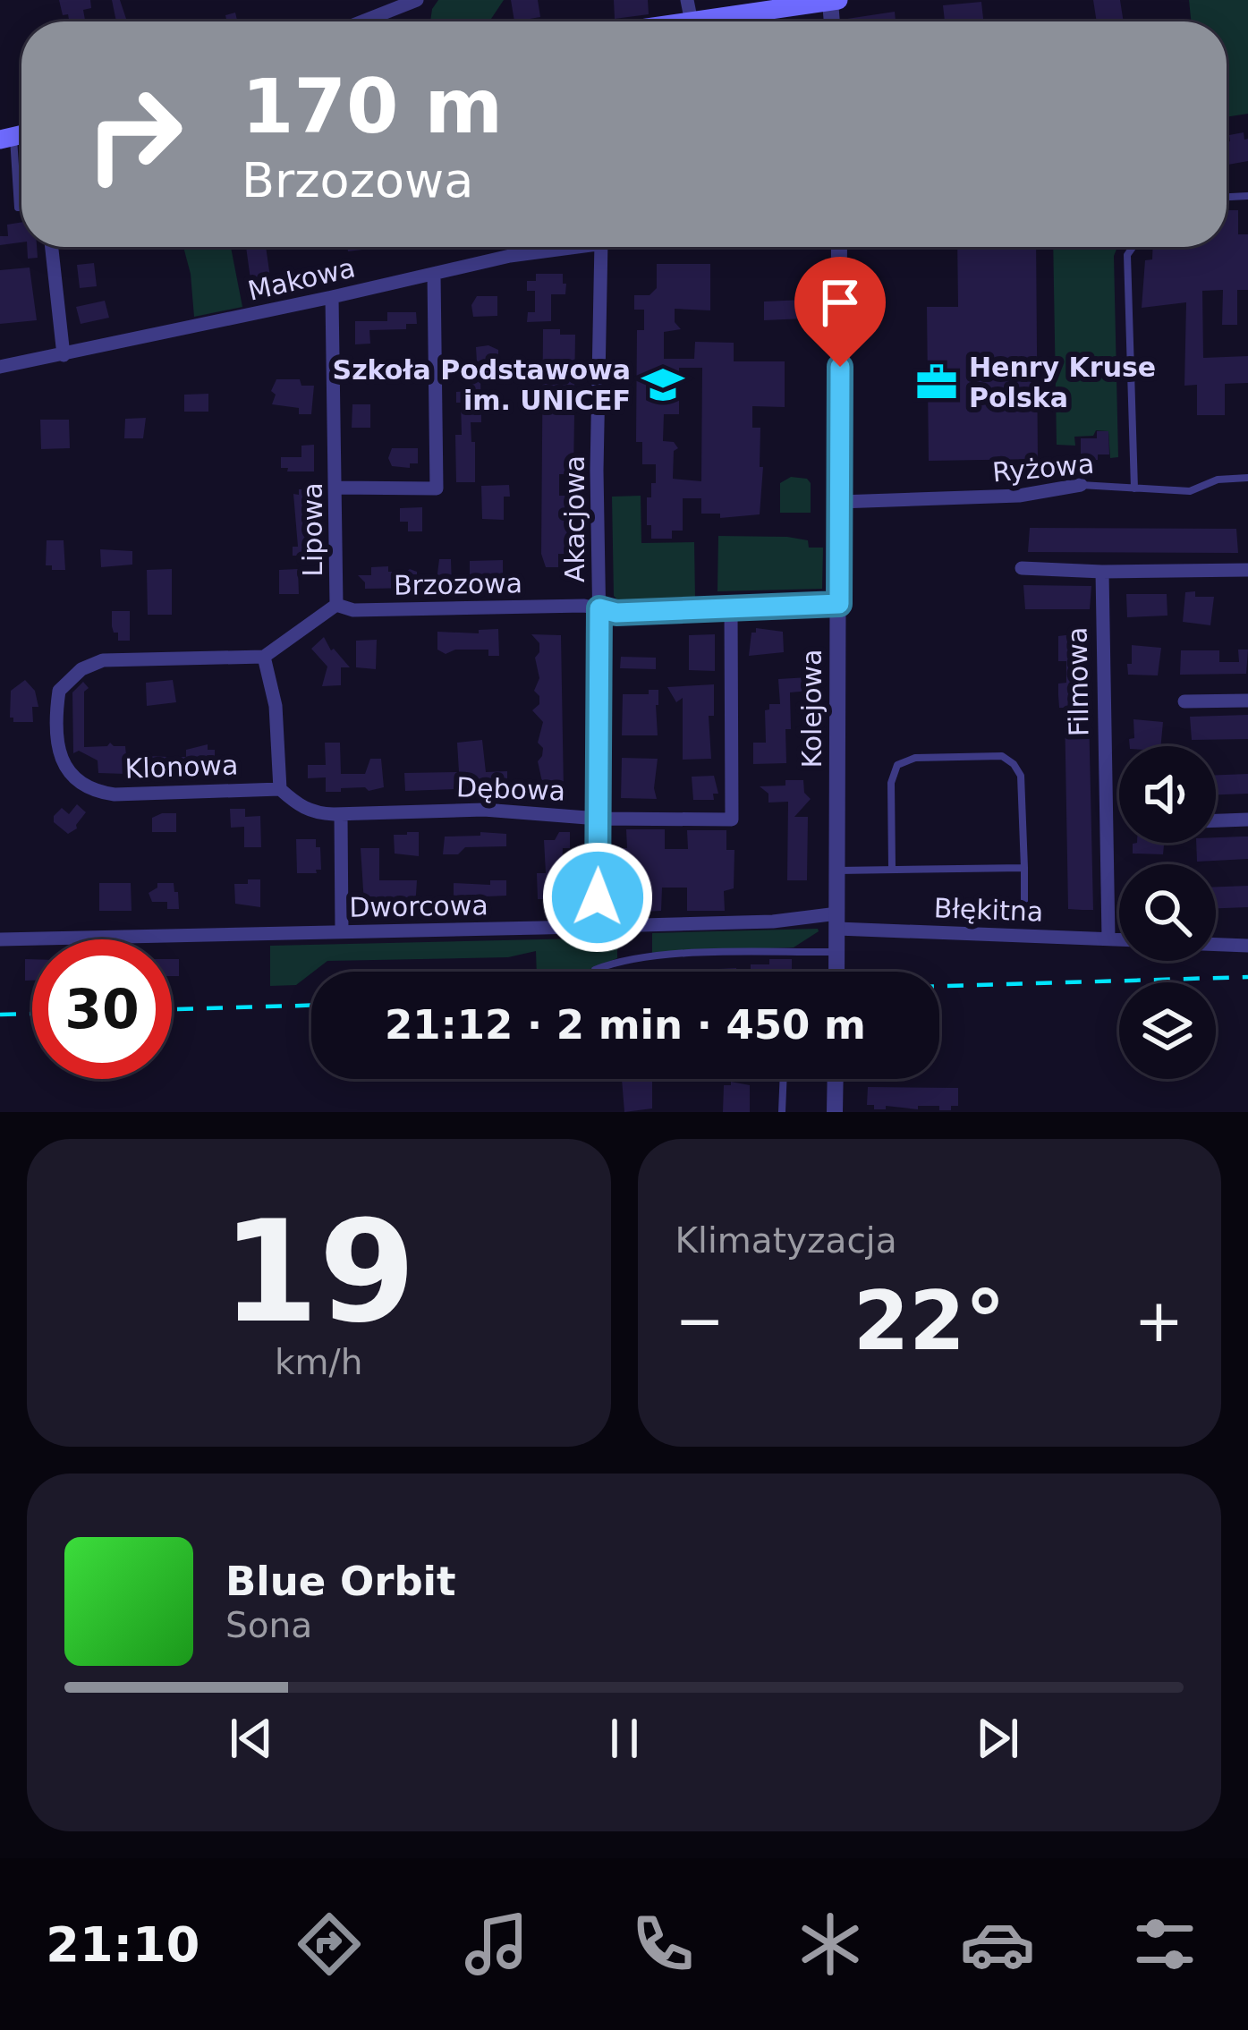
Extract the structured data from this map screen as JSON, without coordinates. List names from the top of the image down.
{
  "streets": {
    "street": [
      "Makowa",
      "Ryżowa",
      "Akacjowa",
      "Lipowa",
      "Brzozowa",
      "Filmowa",
      "Kolejowa",
      "Klonowa",
      "Dębowa",
      "Dworcowa",
      "Błękitna"
    ]
  },
  "crossings": [
    ["Makowa", "Lipowa"],
    ["Ryżowa", "Kolejowa"],
    ["Akacjowa", "Brzozowa"],
    ["Akacjowa", "Dębowa"],
    ["Akacjowa", "Dworcowa"],
    ["Lipowa", "Brzozowa"],
    ["Lipowa", "Klonowa"],
    ["Brzozowa", "Kolejowa"],
    ["Brzozowa", "Dębowa"],
    ["Filmowa", "Błękitna"],
    ["Kolejowa", "Dworcowa"],
    ["Kolejowa", "Błękitna"],
    ["Dworcowa", "Błękitna"]
  ],
  "places": {
    "office": ["Henry Kruse Polska"],
    "school or university": ["Szkoła Podstawowa im. UNICEF"]
  },
  "page": {
    "turn": ["170 m", "Brzozowa"],
    "limit": "30",
    "trip": "21:12 · 2 min · 450 m",
    "tile": [
      ["19", "km/h"],
      "Klimatyzacja"
    ],
    "heat": ["−", "22°", "+"],
    "song": ["Blue Orbit", "Sona"],
    "tabs": "21:10"
  }
}
